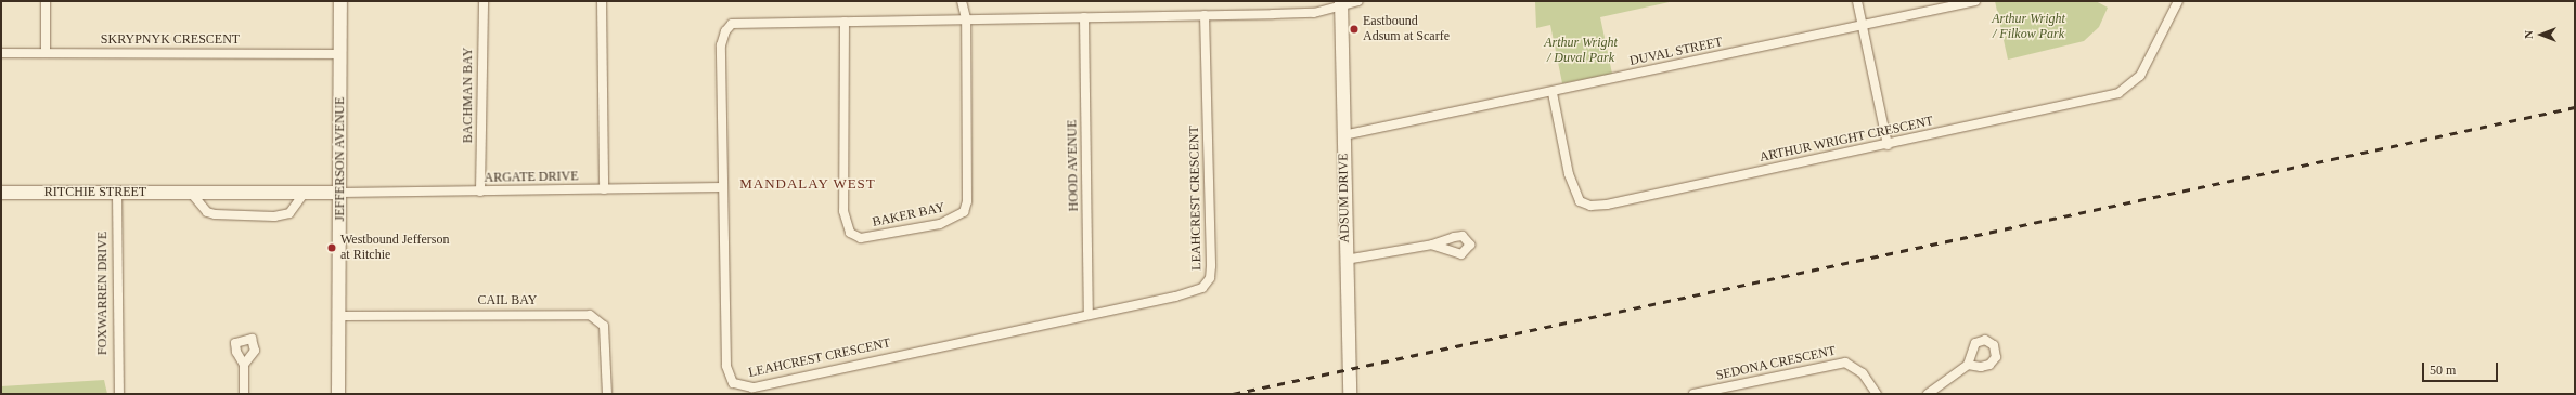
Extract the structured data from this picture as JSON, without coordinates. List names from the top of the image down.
{
  "streets": {
    "street": [
      "SKRYPNYK CRESCENT",
      "DUVAL STREET",
      "BACHMAN BAY",
      "ARTHUR WRIGHT CRESCENT",
      "JEFFERSON AVENUE",
      "HOOD AVENUE",
      "ARGATE DRIVE",
      "RITCHIE STREET",
      "LEAHCREST CRESCENT",
      "ADSUM DRIVE",
      "BAKER BAY",
      "FOXWARREN DRIVE",
      "CAIL BAY",
      "SEDONA CRESCENT"
    ]
  },
  "crossings": [
    ["SKRYPNYK CRESCENT", "JEFFERSON AVENUE"],
    ["DUVAL STREET", "ARTHUR WRIGHT CRESCENT"],
    ["DUVAL STREET", "ADSUM DRIVE"],
    ["BACHMAN BAY", "ARGATE DRIVE"],
    ["JEFFERSON AVENUE", "ARGATE DRIVE"],
    ["JEFFERSON AVENUE", "RITCHIE STREET"],
    ["JEFFERSON AVENUE", "CAIL BAY"],
    ["HOOD AVENUE", "LEAHCREST CRESCENT"],
    ["ARGATE DRIVE", "RITCHIE STREET"],
    ["ARGATE DRIVE", "LEAHCREST CRESCENT"],
    ["RITCHIE STREET", "FOXWARREN DRIVE"],
    ["LEAHCREST CRESCENT", "ADSUM DRIVE"],
    ["LEAHCREST CRESCENT", "BAKER BAY"]
  ],
  "districts": ["MANDALAY WEST"],
  "parks": ["Arthur Wright / Filkow Park", "Arthur Wright / Duval Park"],
  "places": ["Eastbound Adsum at Scarfe", "Westbound Jefferson at Ritchie"],
  "scale_bar": "50 m",
  "north": "left"
}
